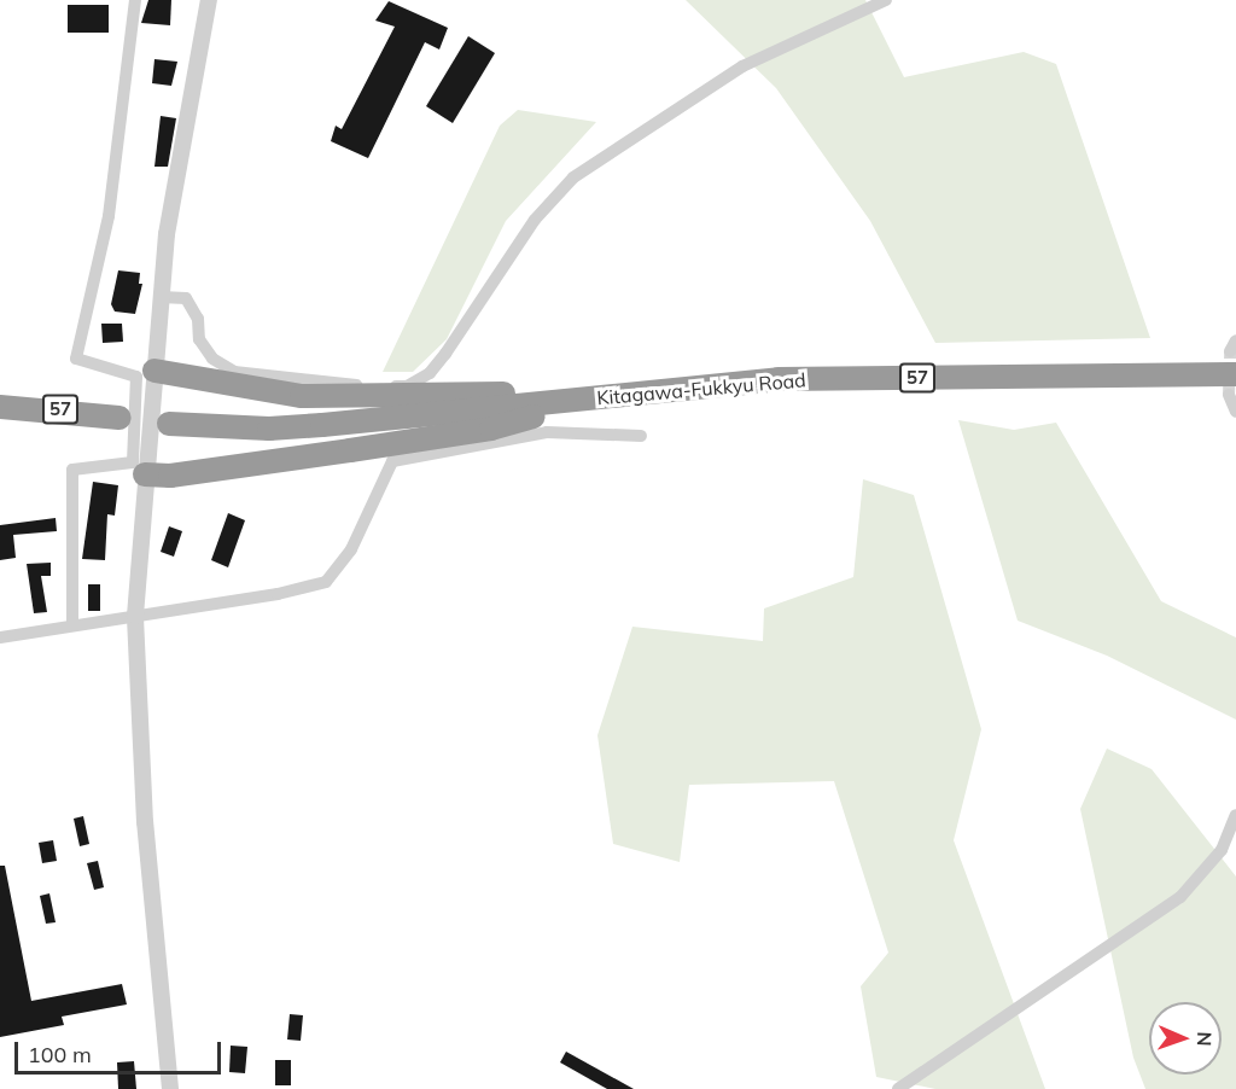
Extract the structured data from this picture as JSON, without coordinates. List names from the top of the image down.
{
  "streets": {
    "highway": ["57", "Kitagawa-Fukkyu Road"]
  },
  "scale_bar": "100 m",
  "north": "right"
}
